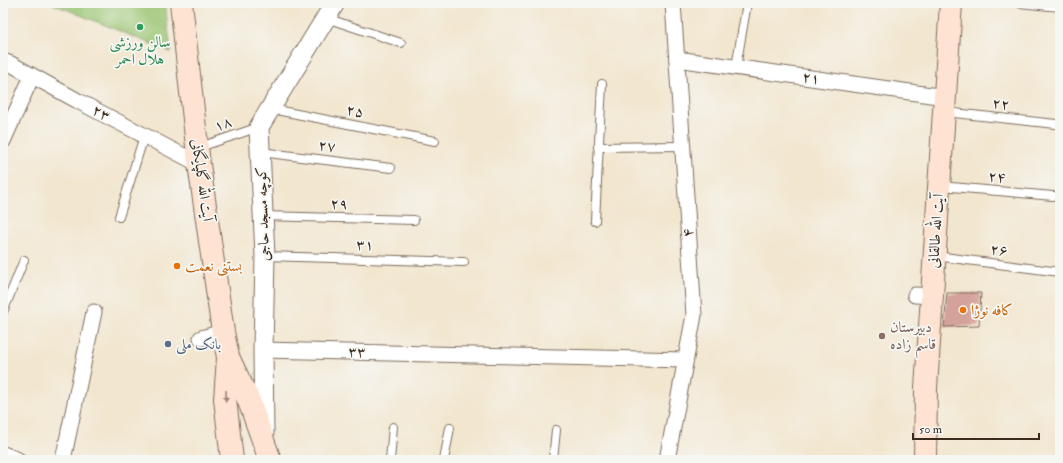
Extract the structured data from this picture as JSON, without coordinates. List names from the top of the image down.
{
  "streets": {
    "main road": ["آیت الله گلپایگانی", "آیت الله طالقانی"],
    "street": [
      "۲۱",
      "۲۳",
      "کوچه مسجد حاجی",
      "۴",
      "۳۳"
    ],
    "lane": [
      "۲۲",
      "۲۵",
      "۱۸",
      "۲۷",
      "۲۴",
      "۲۹",
      "۳۱",
      "۲۶"
    ]
  },
  "crossings": [
    ["۲۱", "۲۲"],
    ["۲۱", "آیت الله طالقانی"],
    ["۲۱", "۴"],
    ["۲۲", "آیت الله طالقانی"],
    ["۲۳", "۱۸"],
    ["۲۳", "آیت الله گلپایگانی"],
    ["۱۸", "آیت الله گلپایگانی"],
    ["۱۸", "کوچه مسجد حاجی"],
    ["۲۷", "کوچه مسجد حاجی"],
    ["۲۴", "آیت الله طالقانی"],
    ["آیت الله گلپایگانی", "کوچه مسجد حاجی"],
    ["۲۹", "کوچه مسجد حاجی"],
    ["کوچه مسجد حاجی", "۳۱"],
    ["کوچه مسجد حاجی", "۳۳"],
    ["آیت الله طالقانی", "۲۶"],
    ["۴", "۳۳"]
  ],
  "places": [
    "سالن ورزشی هلال احمر",
    "بستنی نعمت",
    "کافه نوژا",
    "دبیرستان قاسم زاده",
    "بانک ملی"
  ],
  "scale_bar": "50 m"
}
